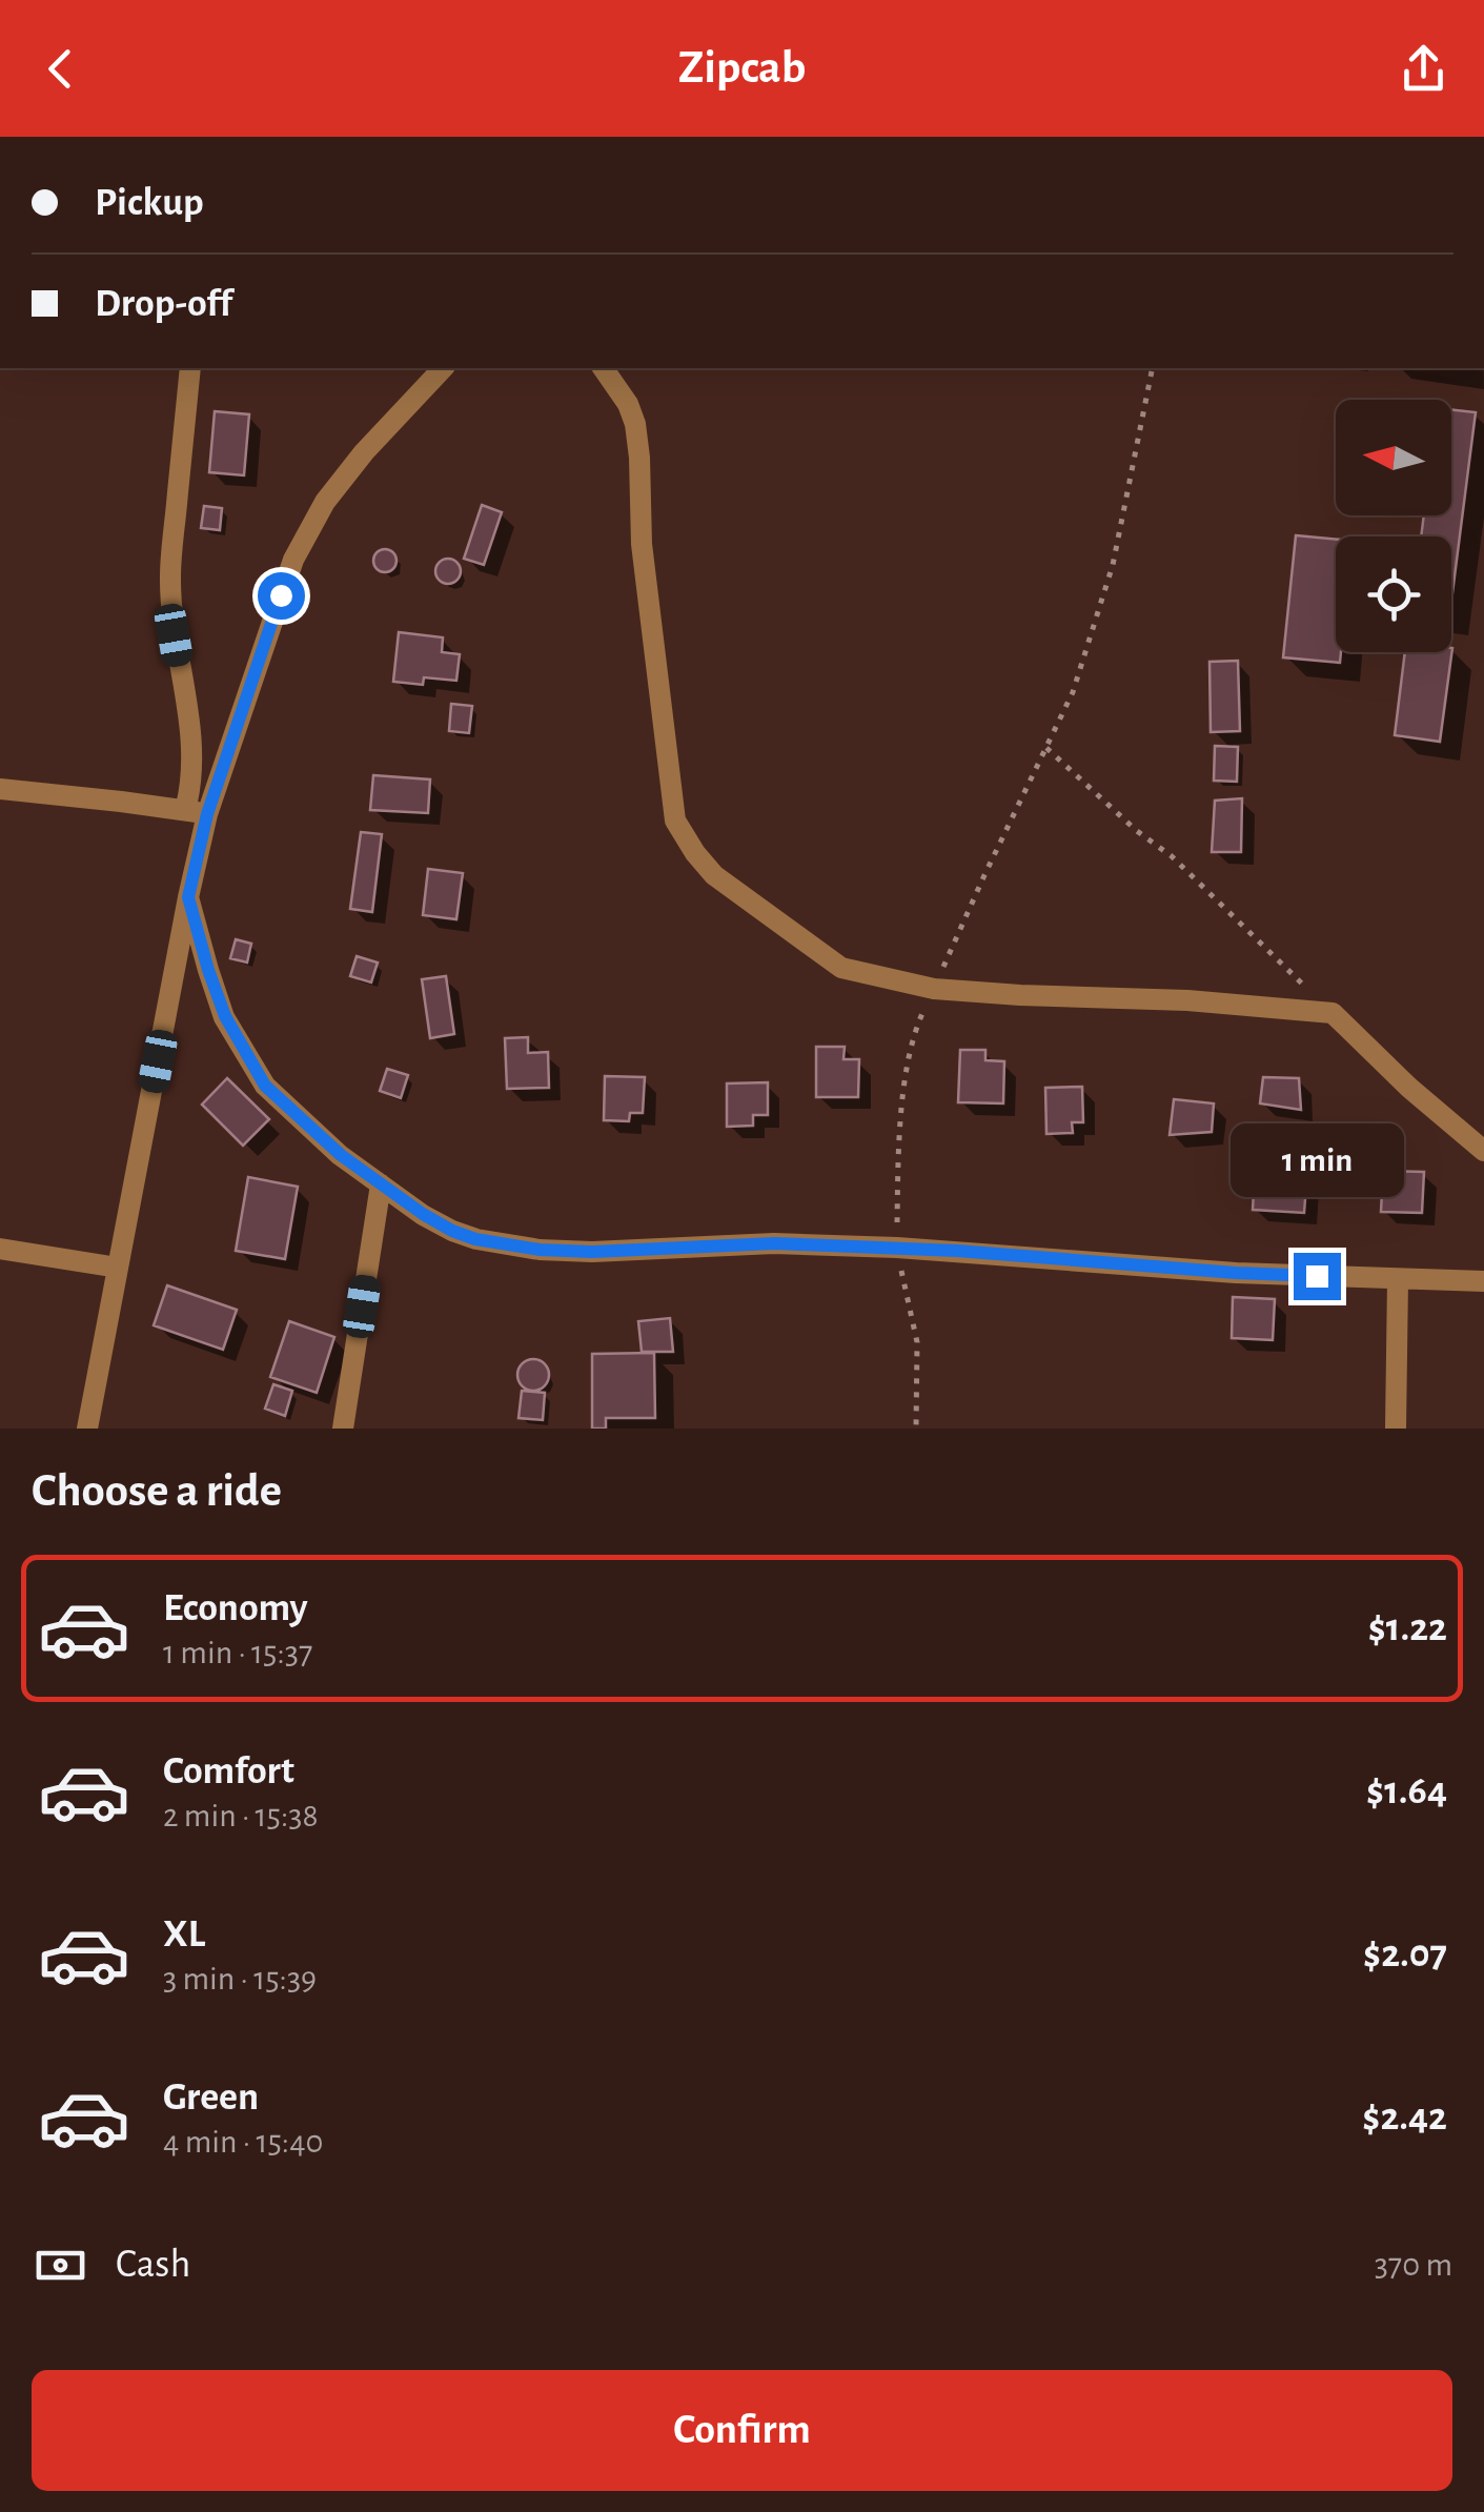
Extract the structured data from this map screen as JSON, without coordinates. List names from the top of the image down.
{
  "north": "left",
  "page": {
    "header": "Zipcab",
    "banner": ["Pickup", "Drop-off"],
    "bubble": "1 min",
    "heading": "Choose a ride",
    "list": [
      {
        "name": "Economy",
        "note": "1 min · 15:37",
        "value": "$1.22"
      },
      {
        "name": "Comfort",
        "note": "2 min · 15:38",
        "value": "$1.64"
      },
      {
        "name": "XL",
        "note": "3 min · 15:39",
        "value": "$2.07"
      },
      {
        "name": "Green",
        "note": "4 min · 15:40",
        "value": "$2.42"
      }
    ],
    "pay": ["Cash", "370 m"],
    "buttons": "Confirm"
  }
}
